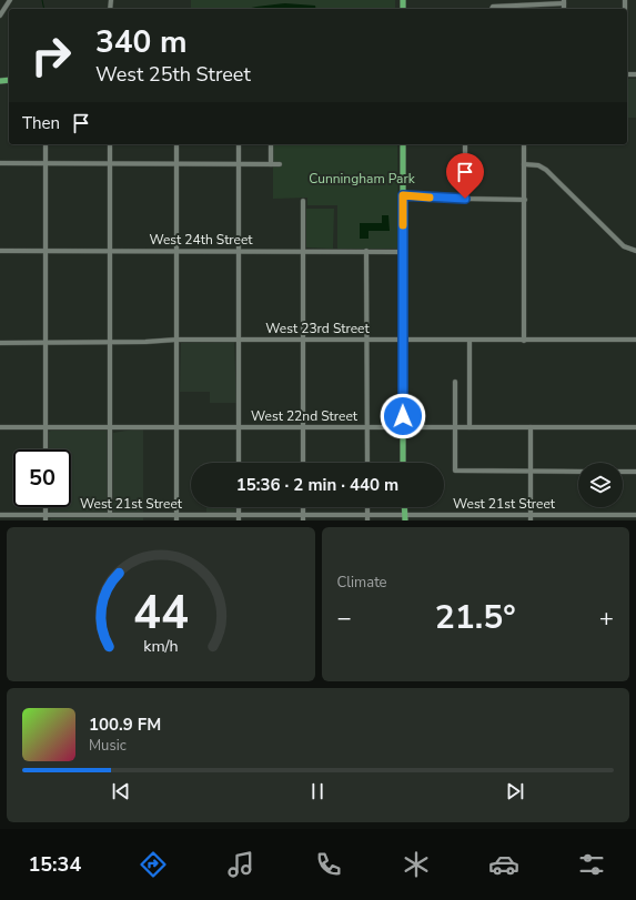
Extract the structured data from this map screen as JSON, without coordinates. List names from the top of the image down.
{
  "streets": {
    "street": [
      "West 24th Street",
      "West 23rd Street",
      "West 22nd Street",
      "West 21st Street"
    ]
  },
  "parks": ["Cunningham Park"],
  "page": {
    "turn": ["340 m", "West 25th Street"],
    "then": "Then",
    "limit": "50",
    "trip": "15:36 · 2 min · 440 m",
    "tile": "Climate",
    "heat": ["−", "21.5°", "+"],
    "song": ["100.9 FM", "Music"],
    "tabs": "15:34",
    "gauge": ["44", "km/h"]
  }
}
